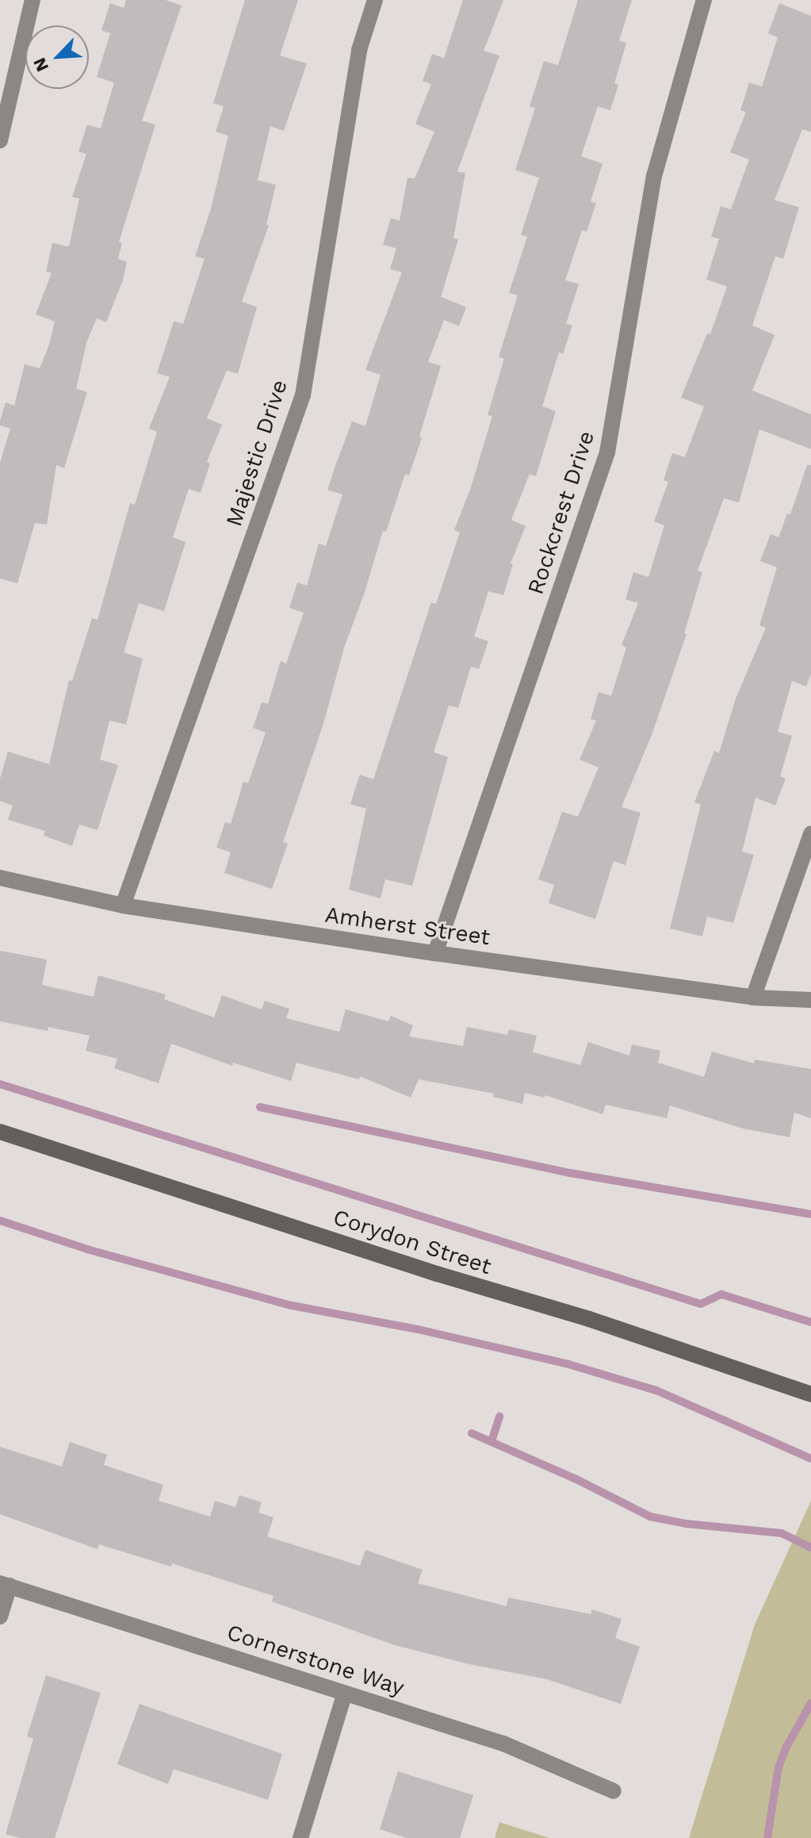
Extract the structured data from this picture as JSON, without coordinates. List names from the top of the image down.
{
  "streets": {
    "main road": ["Corydon Street"],
    "street": [
      "Majestic Drive",
      "Rockcrest Drive",
      "Amherst Street",
      "Cornerstone Way"
    ]
  },
  "crossings": [
    ["Majestic Drive", "Amherst Street"],
    ["Rockcrest Drive", "Amherst Street"]
  ],
  "north": "bottom left"
}
